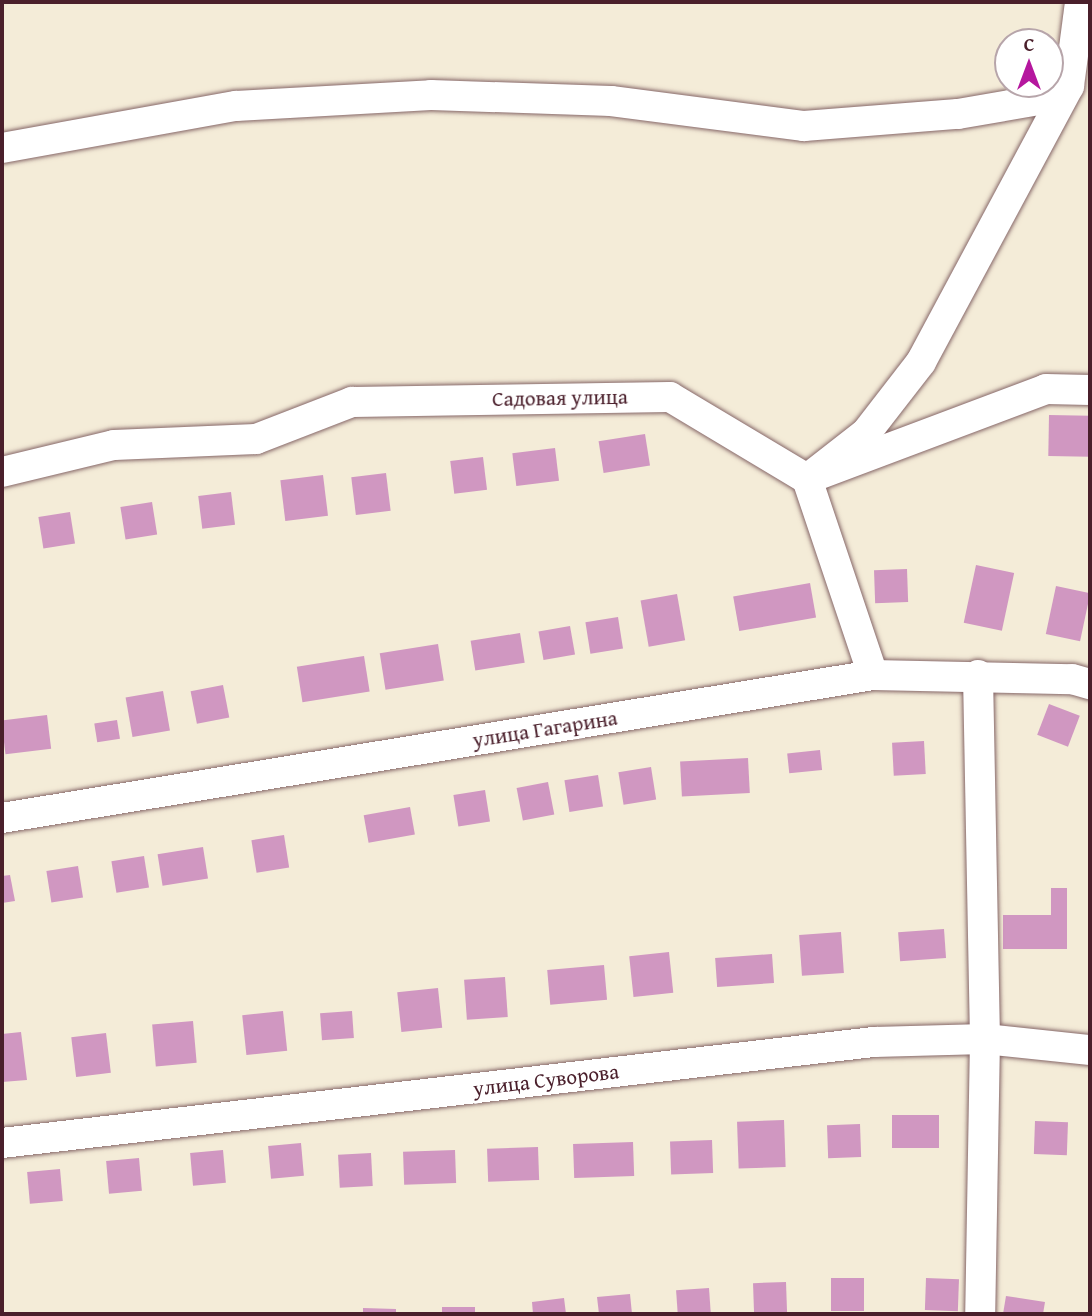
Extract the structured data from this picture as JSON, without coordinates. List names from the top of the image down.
{
  "streets": {
    "street": ["Садовая улица", "улица Гагарина", "улица Суворова"]
  },
  "north": "top"
}
